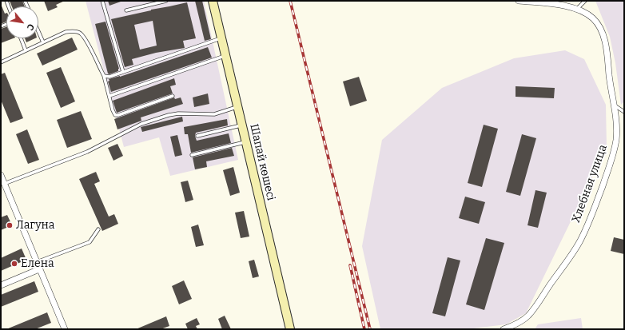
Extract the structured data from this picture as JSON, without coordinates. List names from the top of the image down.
{
  "streets": {
    "street": ["Шапай көшесі", "Хлебная улица"]
  },
  "places": ["Лагуна", "Елена"],
  "north": "bottom right"
}
